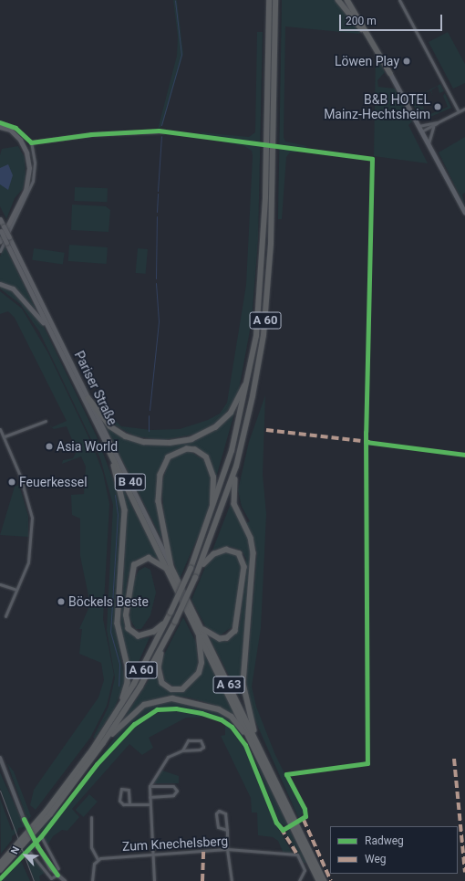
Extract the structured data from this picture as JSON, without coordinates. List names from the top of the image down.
{
  "streets": {
    "highway": [
      "A 60",
      "Pariser Straße",
      "B 40",
      "A 63"
    ],
    "street": ["Zum Knechelsberg"]
  },
  "crossings": [
    ["Pariser Straße", "A 63"]
  ],
  "places": [
    "Löwen Play",
    "B&B HOTEL Mainz-Hechtsheim",
    "Asia World",
    "Feuerkessel",
    "Böckels Beste"
  ],
  "legend": ["Radweg", "Weg"],
  "scale_bar": "200 m",
  "north": "top left"
}
